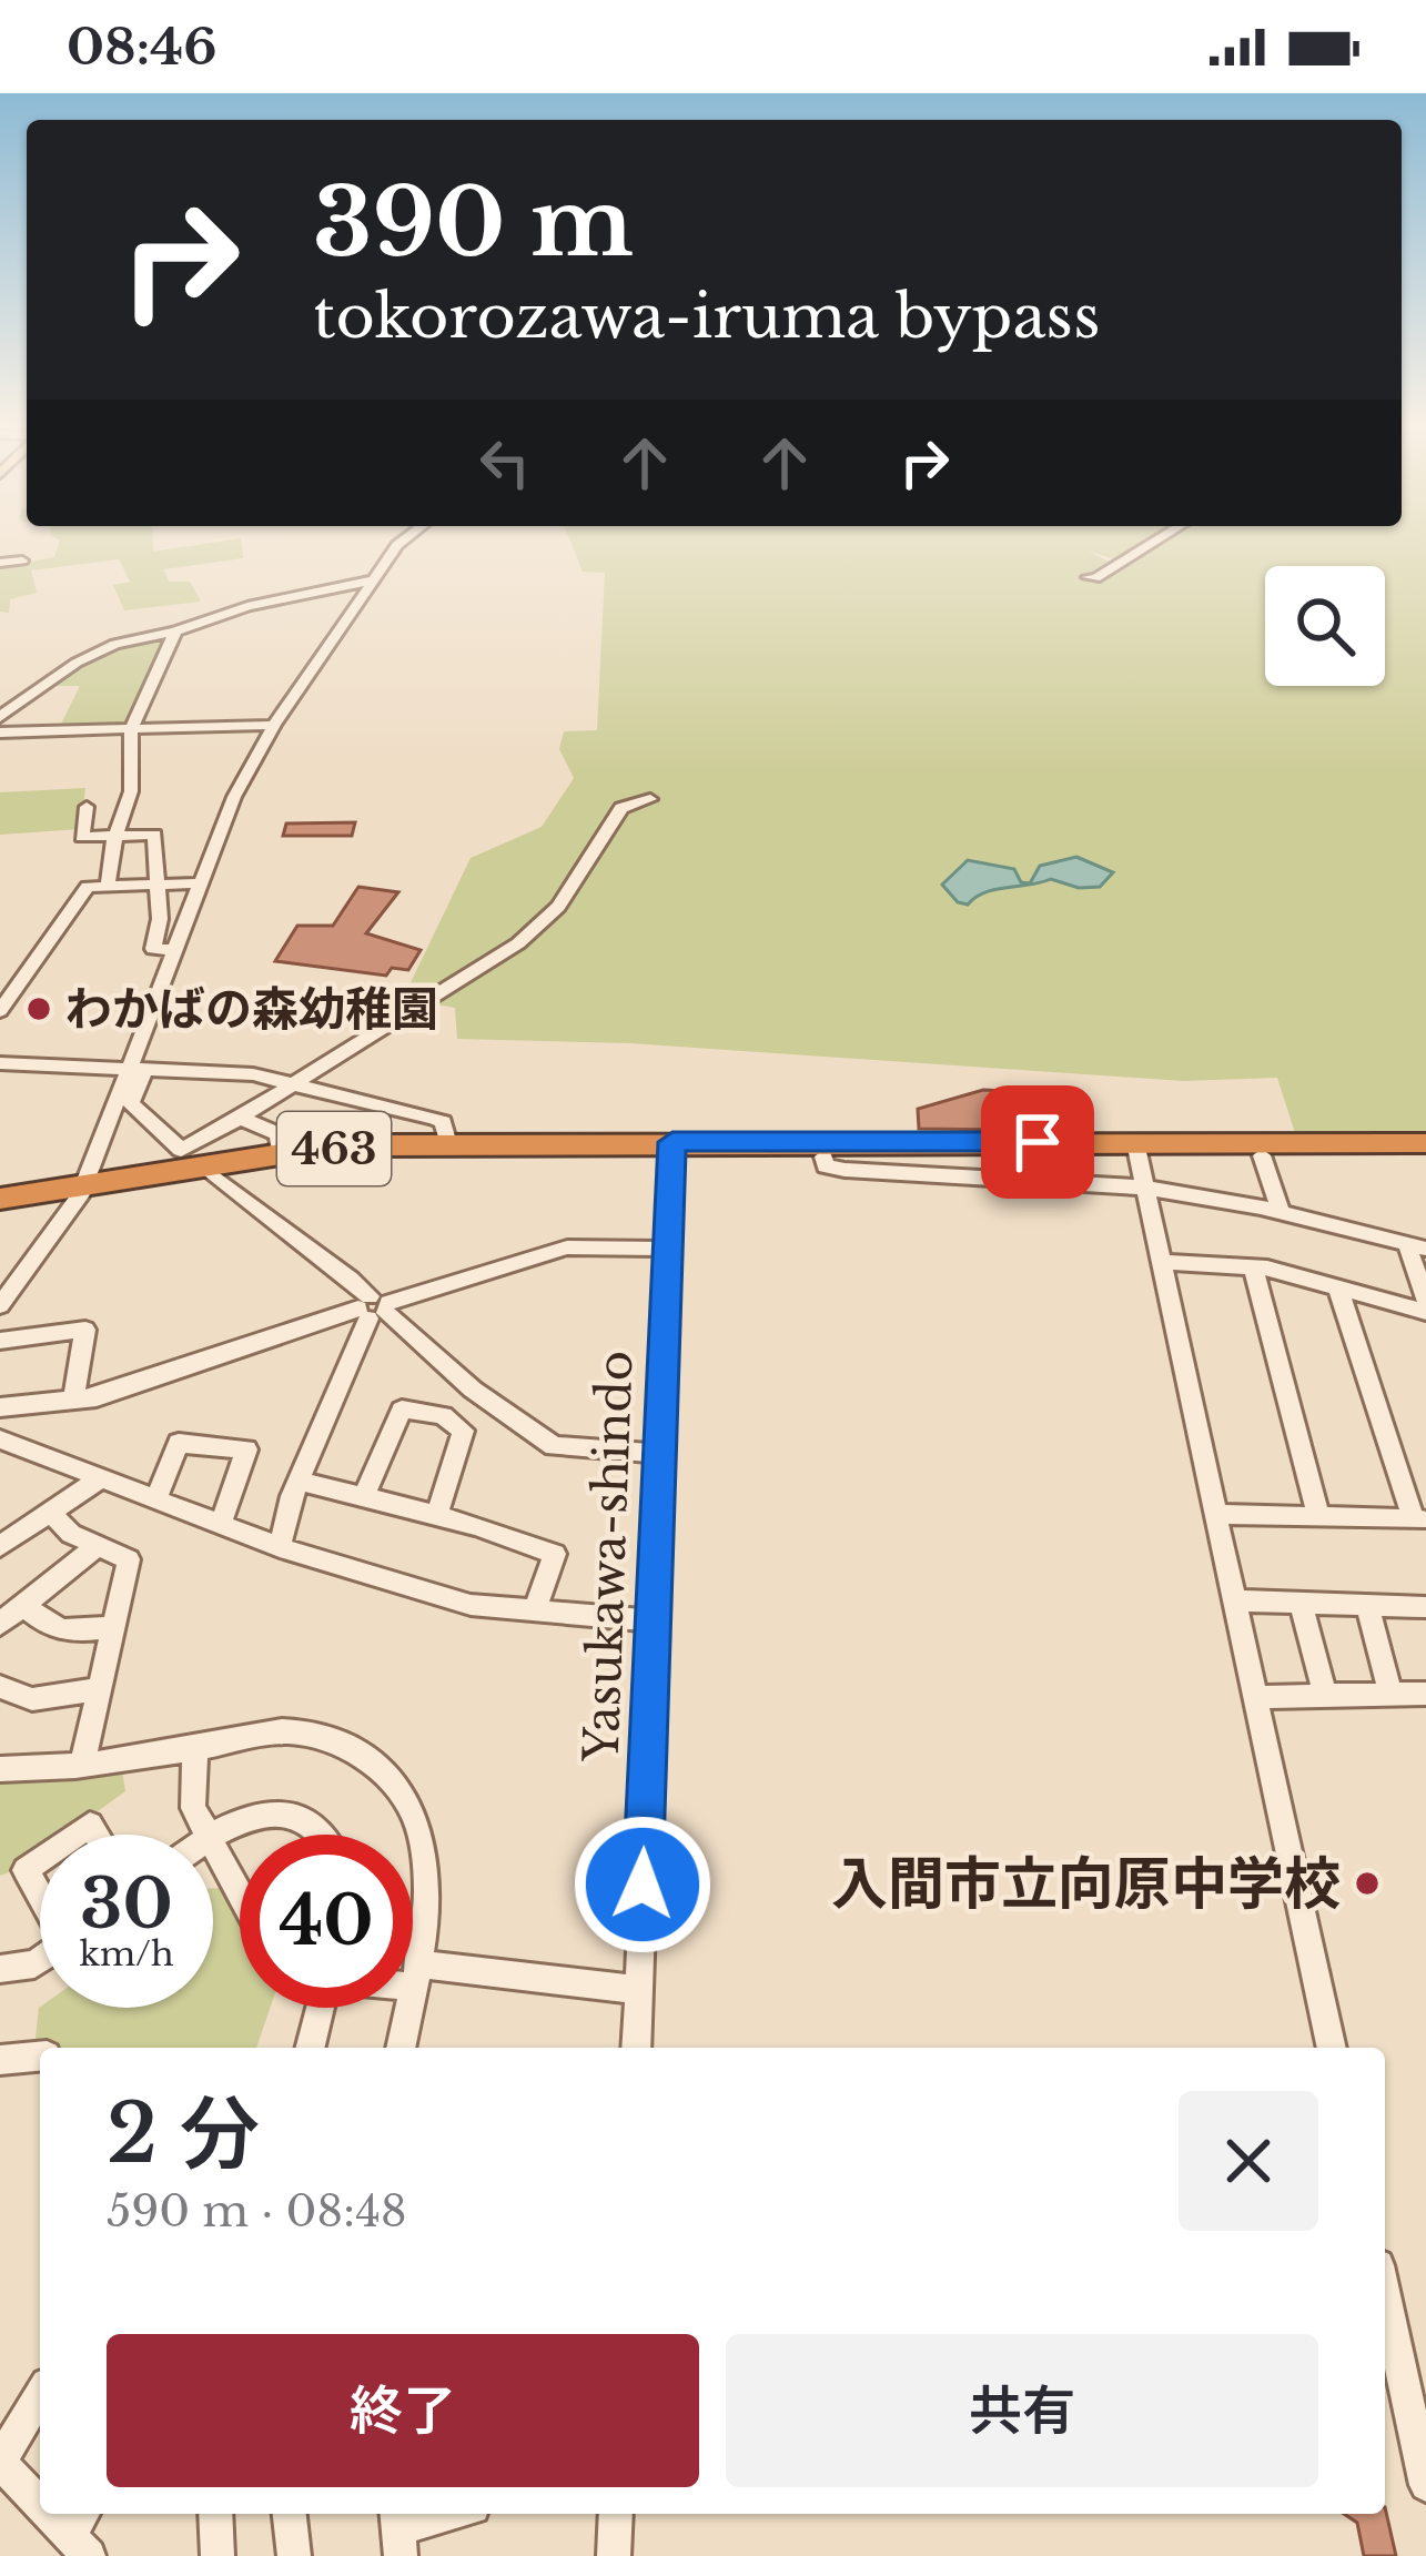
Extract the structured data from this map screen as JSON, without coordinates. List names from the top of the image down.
{
  "streets": {
    "highway": ["463"],
    "street": ["Yasukawa-shindo"]
  },
  "crossings": [
    ["463", "Yasukawa-shindo"]
  ],
  "places": ["わかばの森幼稚園", "入間市立向原中学校"],
  "page": {
    "status": "08:46",
    "turn": ["390 m", "tokorozawa-iruma bypass"],
    "speed": "30 km/h",
    "limit": "40",
    "heading": ["2 分", "590 m · 08:48"],
    "buttons": ["終了", "共有"]
  }
}
